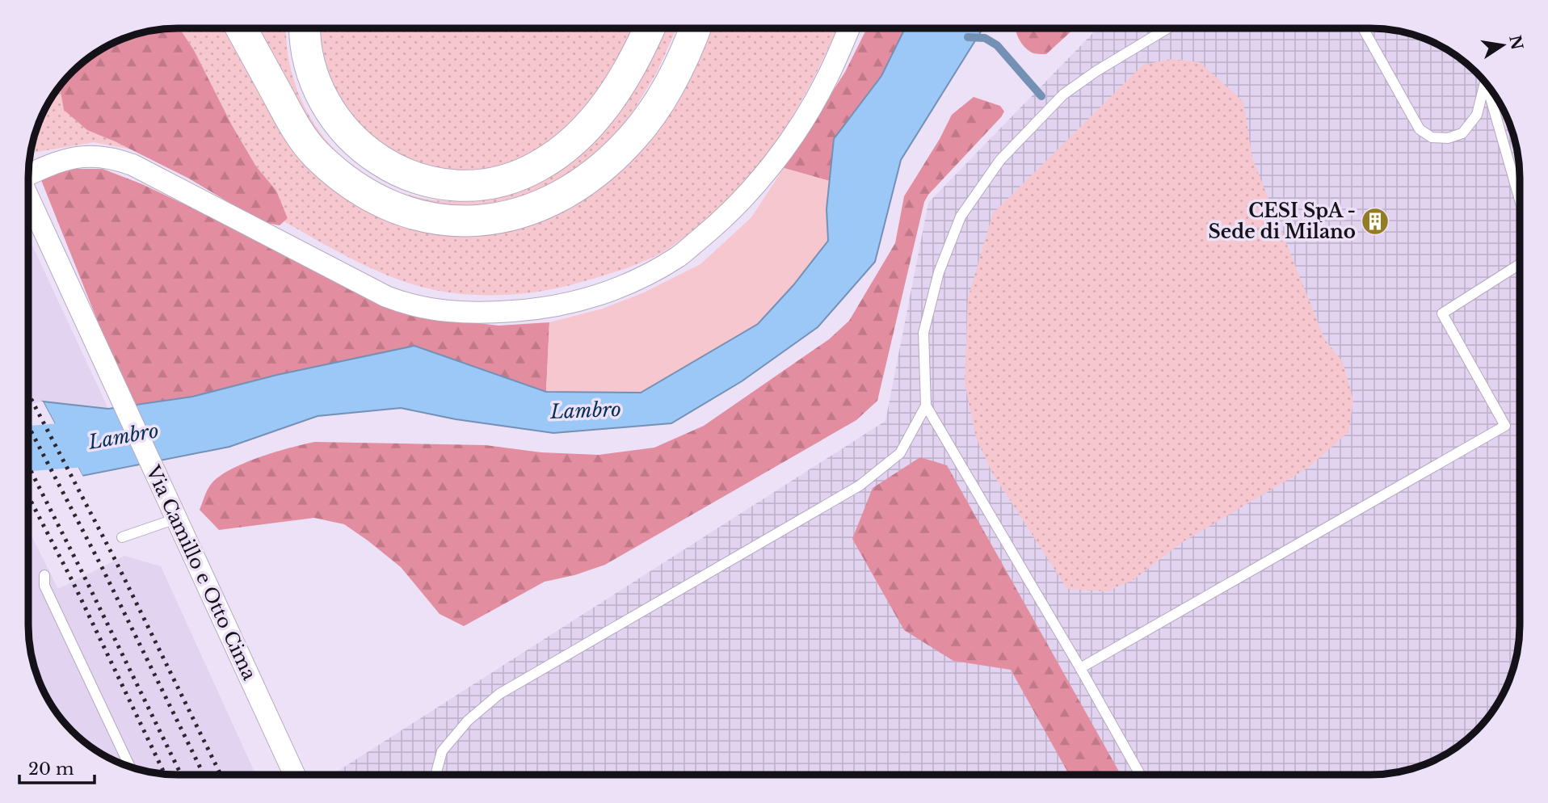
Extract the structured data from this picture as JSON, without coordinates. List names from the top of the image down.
{
  "streets": {
    "street": ["Via Camillo e Otto Cima"]
  },
  "water": ["Lambro"],
  "places": {
    "building": ["CESI SpA - Sede di Milano"]
  },
  "scale_bar": "20 m",
  "north": "right"
}
